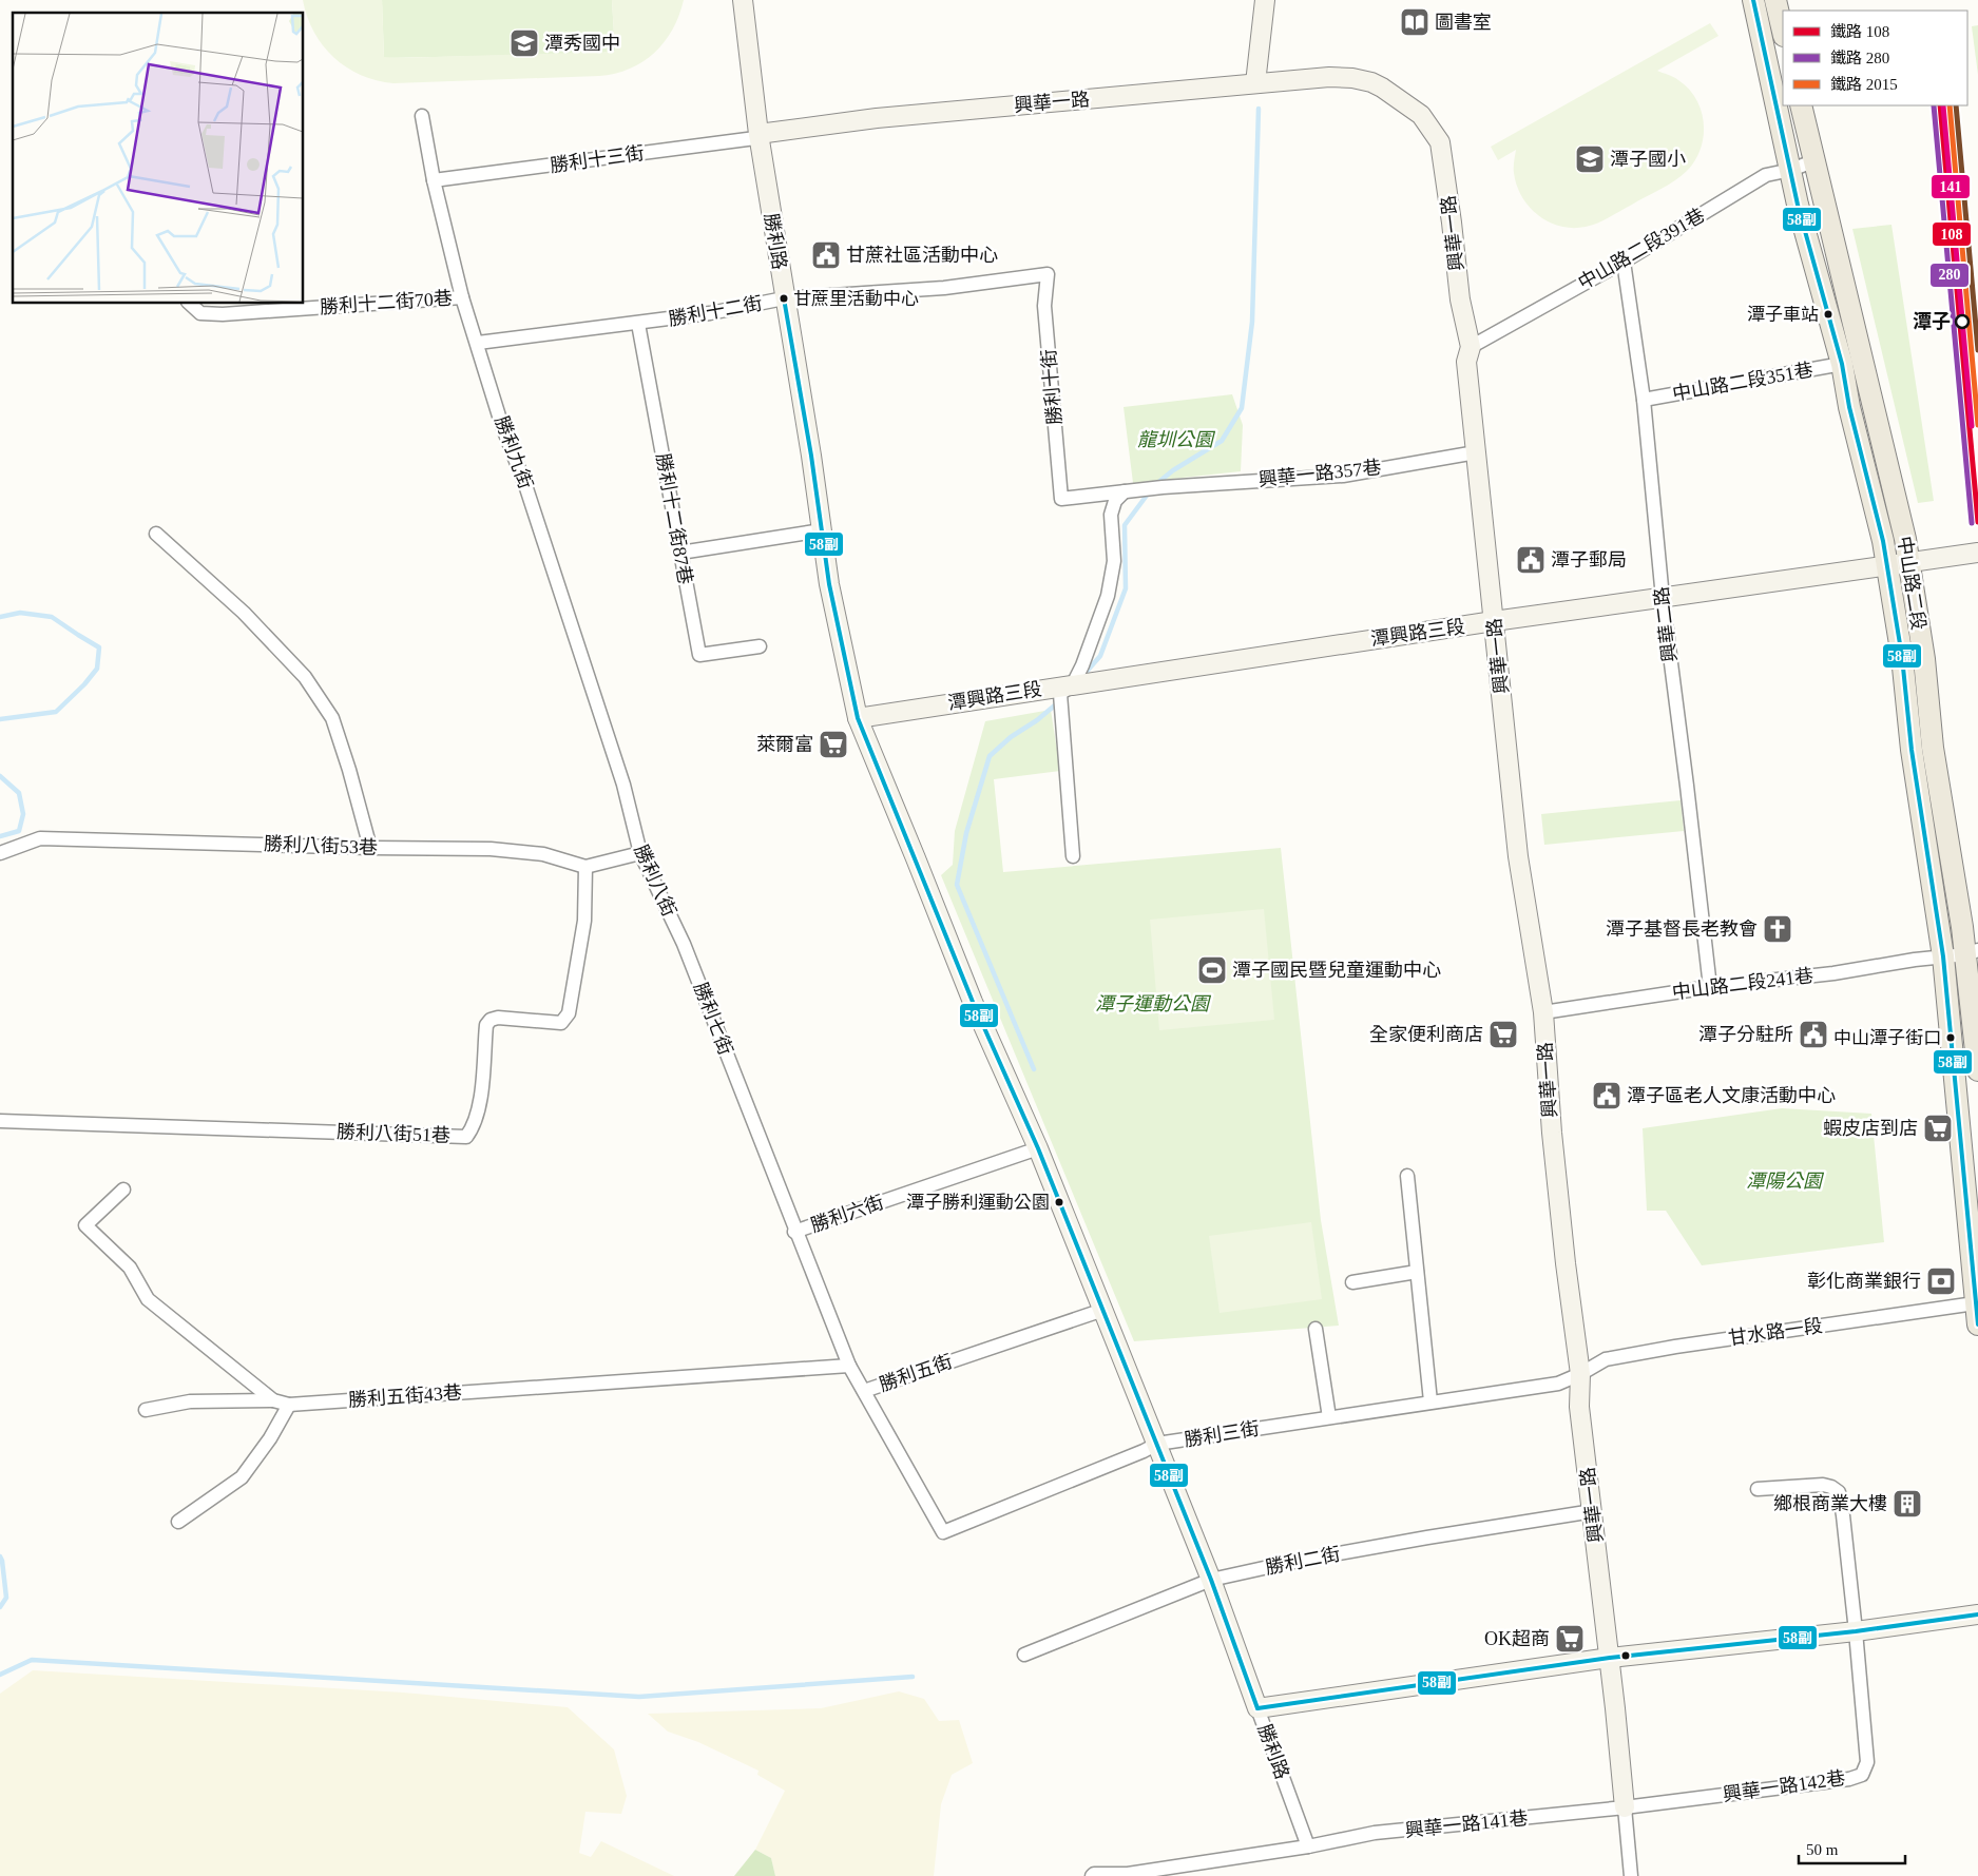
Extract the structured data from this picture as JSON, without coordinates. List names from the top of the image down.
{
  "streets": {
    "main road": ["中山路二段"],
    "street": [
      "興華一路",
      "勝利十三街",
      "勝利路",
      "中山路二段391巷",
      "勝利十二街70巷",
      "勝利十二街",
      "中山路二段351巷",
      "勝利十街",
      "勝利九街",
      "興華一路357巷",
      "勝利十二街87巷",
      "興華二路",
      "潭興路三段",
      "勝利八街53巷",
      "勝利八街",
      "中山路二段241巷",
      "勝利七街",
      "勝利八街51巷",
      "勝利六街",
      "甘水路一段",
      "勝利五街",
      "勝利五街43巷",
      "勝利三街",
      "勝利二街",
      "興華一路142巷",
      "興華一路141巷"
    ]
  },
  "crossings": [
    ["興華一路", "勝利十三街"],
    ["興華一路", "勝利路"],
    ["興華一路", "中山路二段391巷"],
    ["興華一路", "興華一路357巷"],
    ["興華一路", "潭興路三段"],
    ["興華一路", "中山路二段241巷"],
    ["興華一路", "甘水路一段"],
    ["興華一路", "勝利三街"],
    ["興華一路", "勝利二街"],
    ["興華一路", "興華一路142巷"],
    ["興華一路", "興華一路141巷"],
    ["勝利十三街", "勝利路"],
    ["勝利十三街", "勝利九街"],
    ["勝利路", "勝利十二街"],
    ["勝利路", "潭興路三段"],
    ["勝利路", "勝利六街"],
    ["勝利路", "勝利五街"],
    ["勝利路", "勝利三街"],
    ["勝利路", "勝利二街"],
    ["勝利路", "興華一路141巷"],
    ["中山路二段391巷", "中山路二段"],
    ["中山路二段391巷", "興華二路"],
    ["勝利十二街70巷", "勝利九街"],
    ["勝利十二街", "勝利十街"],
    ["勝利十二街", "勝利九街"],
    ["勝利十二街", "勝利十二街87巷"],
    ["中山路二段351巷", "中山路二段"],
    ["中山路二段351巷", "興華二路"],
    ["勝利十街", "興華一路357巷"],
    ["勝利九街", "勝利八街"],
    ["中山路二段", "潭興路三段"],
    ["中山路二段", "中山路二段241巷"],
    ["中山路二段", "甘水路一段"],
    ["興華二路", "潭興路三段"],
    ["興華二路", "中山路二段241巷"],
    ["勝利八街53巷", "勝利八街51巷"],
    ["勝利八街", "勝利七街"],
    ["勝利七街", "勝利六街"],
    ["勝利六街", "勝利五街"],
    ["甘水路一段", "勝利三街"],
    ["勝利五街", "勝利五街43巷"],
    ["勝利五街", "勝利三街"],
    ["興華一路142巷", "興華一路141巷"]
  ],
  "parks": ["龍圳公園", "潭子運動公園", "潭陽公園"],
  "places": {
    "library": ["圖書室"],
    "school or university": ["潭秀國中", "潭子國小"],
    "public building": [
      "甘蔗社區活動中心",
      "潭子郵局",
      "潭子分駐所",
      "潭子區老人文康活動中心"
    ],
    "other": [
      "甘蔗里活動中心",
      "潭子車站",
      "潭子",
      "中山潭子街口",
      "潭子勝利運動公園"
    ],
    "supermarket": [
      "萊爾富",
      "全家便利商店",
      "蝦皮店到店",
      "OK超商"
    ],
    "church": ["潭子基督長老教會"],
    "sports": ["潭子國民暨兒童運動中心"],
    "bank": ["彰化商業銀行"],
    "building": ["鄉根商業大樓"]
  },
  "lines": [
    "transit line 58副",
    "rail line 108",
    "rail line 280",
    "rail line 2015",
    "transit line 141"
  ],
  "legend": ["鐵路 108", "鐵路 280", "鐵路 2015"],
  "scale_bar": "50 m"
}
